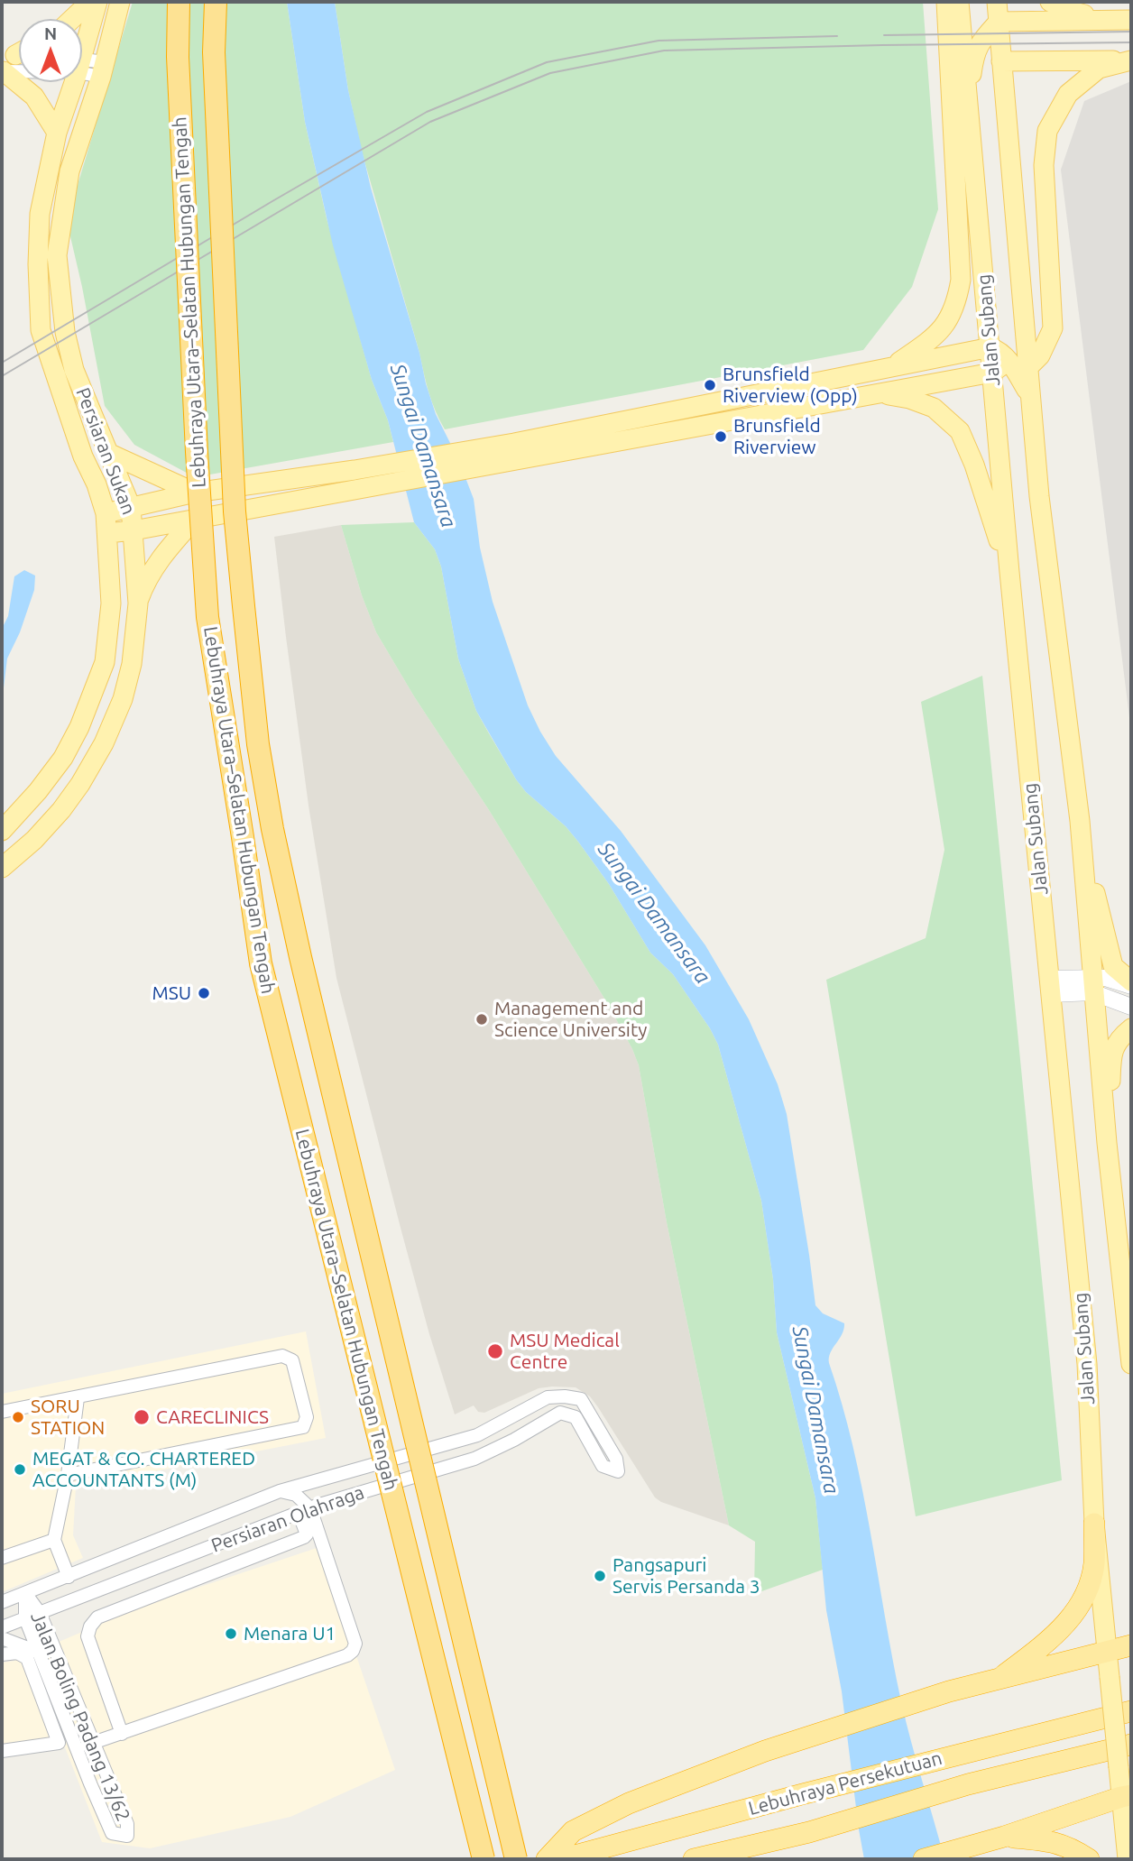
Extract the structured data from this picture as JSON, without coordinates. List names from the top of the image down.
{
  "streets": {
    "highway": ["Lebuhraya Utara–Selatan Hubungan Tengah", "Lebuhraya Persekutuan"],
    "main road": ["Jalan Subang", "Persiaran Sukan"],
    "street": ["Persiaran Olahraga", "Jalan Boling Padang 13/62"]
  },
  "crossings": [
    ["Persiaran Olahraga", "Jalan Boling Padang 13/62"]
  ],
  "water": ["Sungai Damansara"],
  "places": [
    "Brunsfield Riverview (Opp)",
    "Brunsfield Riverview",
    "MSU",
    "Management and Science University",
    "MSU Medical Centre",
    "SORU STATION",
    "CARECLINICS",
    "MEGAT & CO. CHARTERED ACCOUNTANTS (M)",
    "Pangsapuri Servis Persanda 3",
    "Menara U1"
  ],
  "north": "top"
}
